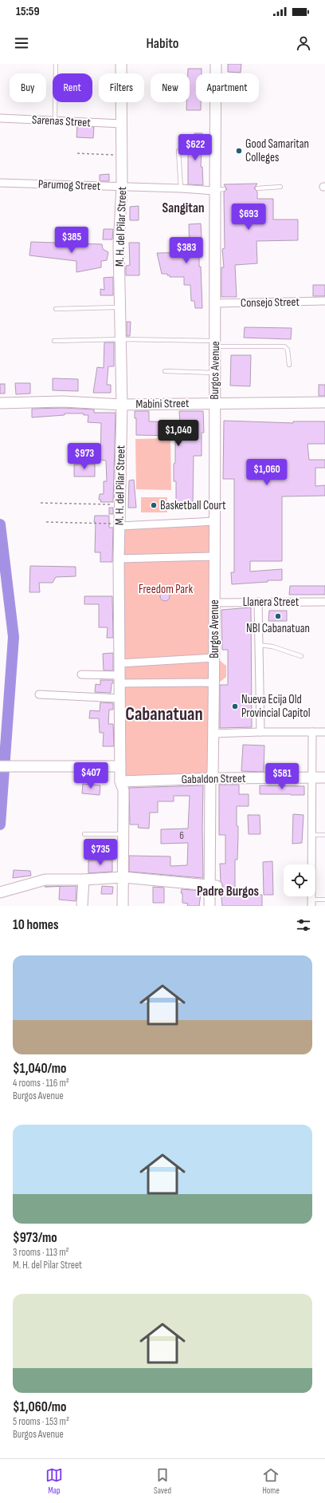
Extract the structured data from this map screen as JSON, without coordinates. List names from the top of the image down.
{
  "streets": {
    "main road": [
      "M. H. del Pilar Street",
      "Burgos Avenue",
      "Mabini Street",
      "Gabaldon Street"
    ],
    "street": [
      "Sarenas Street",
      "Parumog Street",
      "Consejo Street",
      "Llanera Street"
    ]
  },
  "crossings": [
    ["Sarenas Street", "M. H. del Pilar Street"],
    ["Parumog Street", "M. H. del Pilar Street"],
    ["Parumog Street", "Burgos Avenue"],
    ["M. H. del Pilar Street", "Mabini Street"],
    ["M. H. del Pilar Street", "Gabaldon Street"],
    ["Consejo Street", "Burgos Avenue"],
    ["Burgos Avenue", "Mabini Street"],
    ["Burgos Avenue", "Gabaldon Street"]
  ],
  "districts": ["Sangitan", "Cabanatuan", "Padre Burgos"],
  "parks": ["Freedom Park"],
  "places": [
    "Good Samaritan Colleges",
    "Basketball Court",
    "NBI Cabanatuan",
    "Nueva Ecija Old Provincial Capitol"
  ],
  "house_numbers": ["6"],
  "page": {
    "status": "15:59",
    "header": "Habito",
    "chip": [
      "Buy",
      "Rent",
      "Filters",
      "New",
      "Apartment"
    ],
    "price": [
      "$622",
      "$693",
      "$385",
      "$383",
      "$1,040",
      "$973",
      "$1,060",
      "$407",
      "$581",
      "$735"
    ],
    "heading": "10 homes",
    "list": [
      {
        "name": "$1,040/mo",
        "note": "4 rooms · 116 m² · Burgos Avenue"
      },
      {
        "name": "$973/mo",
        "note": "3 rooms · 113 m² · M. H. del Pilar Street"
      },
      {
        "name": "$1,060/mo",
        "note": "5 rooms · 153 m² · Burgos Avenue"
      }
    ],
    "tabs": ["Map", "Saved", "Home"]
  }
}
